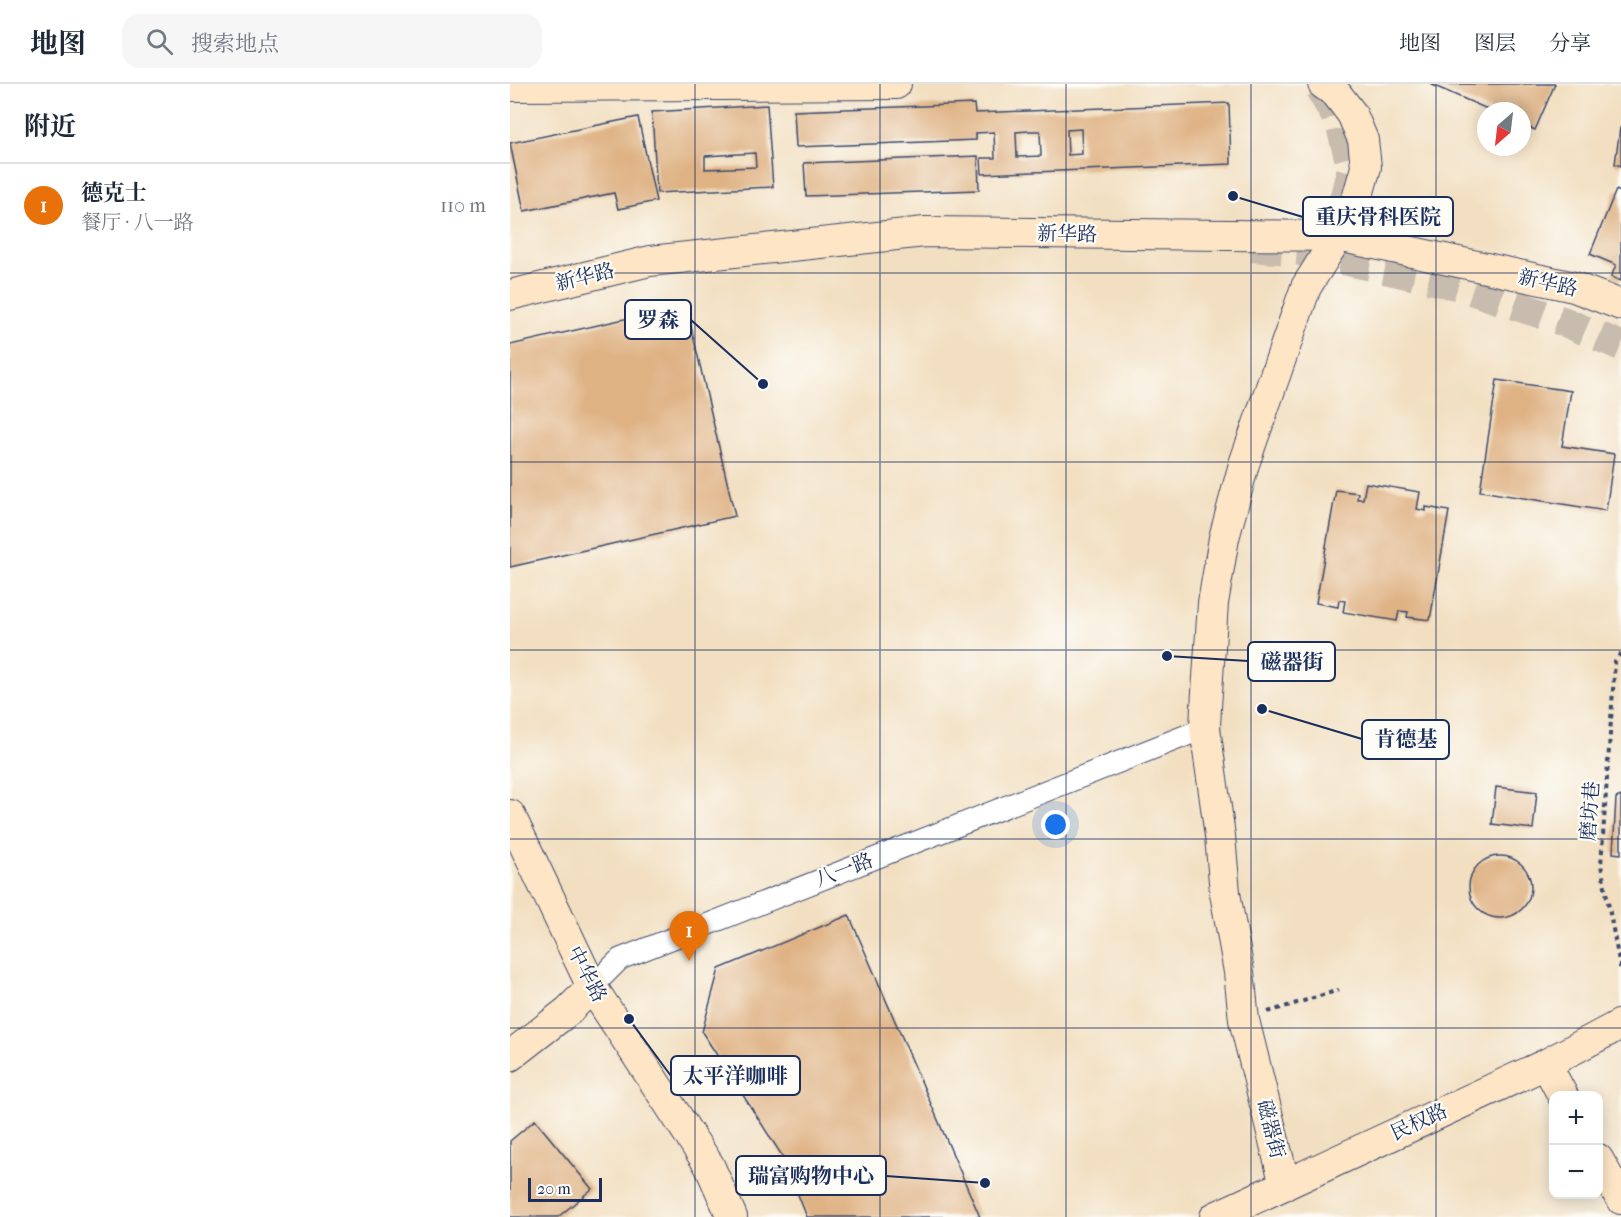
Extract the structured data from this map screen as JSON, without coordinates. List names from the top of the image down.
{
  "streets": {
    "main road": [
      "新华路",
      "八一路",
      "中华路",
      "民权路",
      "磁器街"
    ],
    "path": ["磨坊巷"]
  },
  "crossings": [
    ["新华路", "磁器街"],
    ["八一路", "中华路"],
    ["八一路", "磁器街"],
    ["民权路", "磁器街"]
  ],
  "places": [
    "重庆骨科医院",
    "罗森",
    "磁器街",
    "肯德基",
    "太平洋咖啡",
    "瑞富购物中心"
  ],
  "scale_bar": "20 m",
  "north": "bottom left",
  "page": {
    "header": "地图",
    "search": "搜索地点",
    "nav": ["地图", "图层", "分享"],
    "heading": "附近",
    "list": [
      {
        "mark": "1",
        "name": "德克士",
        "note": "餐厅 · 八一路",
        "value": "110 m"
      }
    ],
    "pins": "1",
    "map_buttons": ["+", "−"],
    "scale": "20 m"
  }
}
